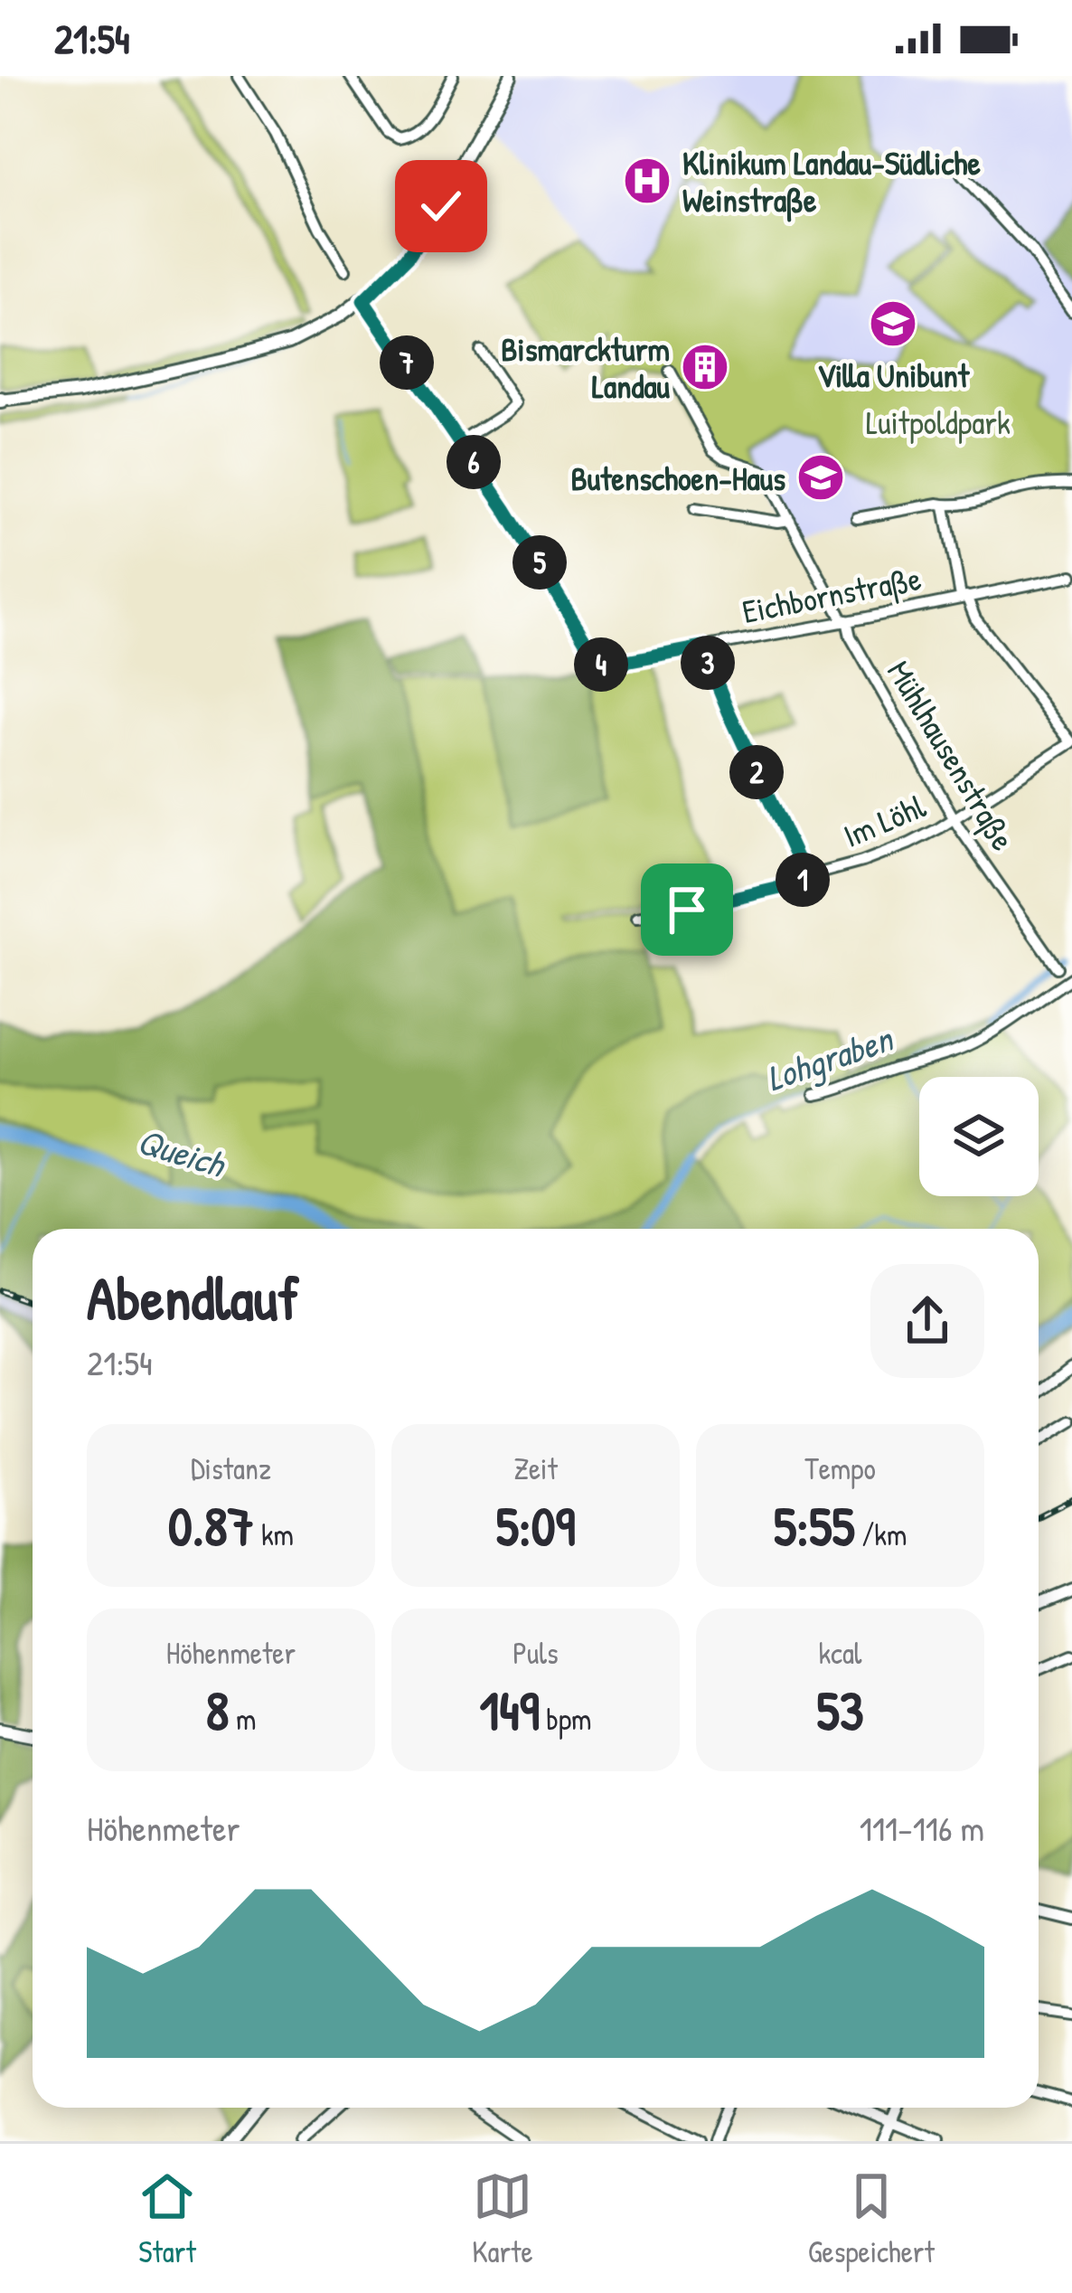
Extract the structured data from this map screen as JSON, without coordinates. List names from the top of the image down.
{
  "streets": {
    "street": ["Eichbornstraße", "Mühlhausenstraße", "Im Löhl"]
  },
  "crossings": [
    ["Eichbornstraße", "Mühlhausenstraße"],
    ["Mühlhausenstraße", "Im Löhl"]
  ],
  "water": ["Lohgraben", "Queich"],
  "parks": ["Luitpoldpark"],
  "places": {
    "hospital": ["Klinikum Landau-Südliche Weinstraße"],
    "school or university": ["Villa Unibunt", "Butenschoen-Haus"],
    "building": ["Bismarckturm Landau"]
  },
  "page": {
    "status": "21:54",
    "pins": [
      "7",
      "6",
      "5",
      "3",
      "4",
      "2",
      "1"
    ],
    "heading": ["Abendlauf", "21:54"],
    "stats": [
      ["Distanz", "0.87 km"],
      ["Zeit", "5:09"],
      ["Tempo", "5:55 /km"],
      ["Höhenmeter", "8 m"],
      ["Puls", "149 bpm"],
      ["kcal", "53"]
    ],
    "chart": ["Höhenmeter", "111–116 m"],
    "tabs": ["Start", "Karte", "Gespeichert"]
  }
}
